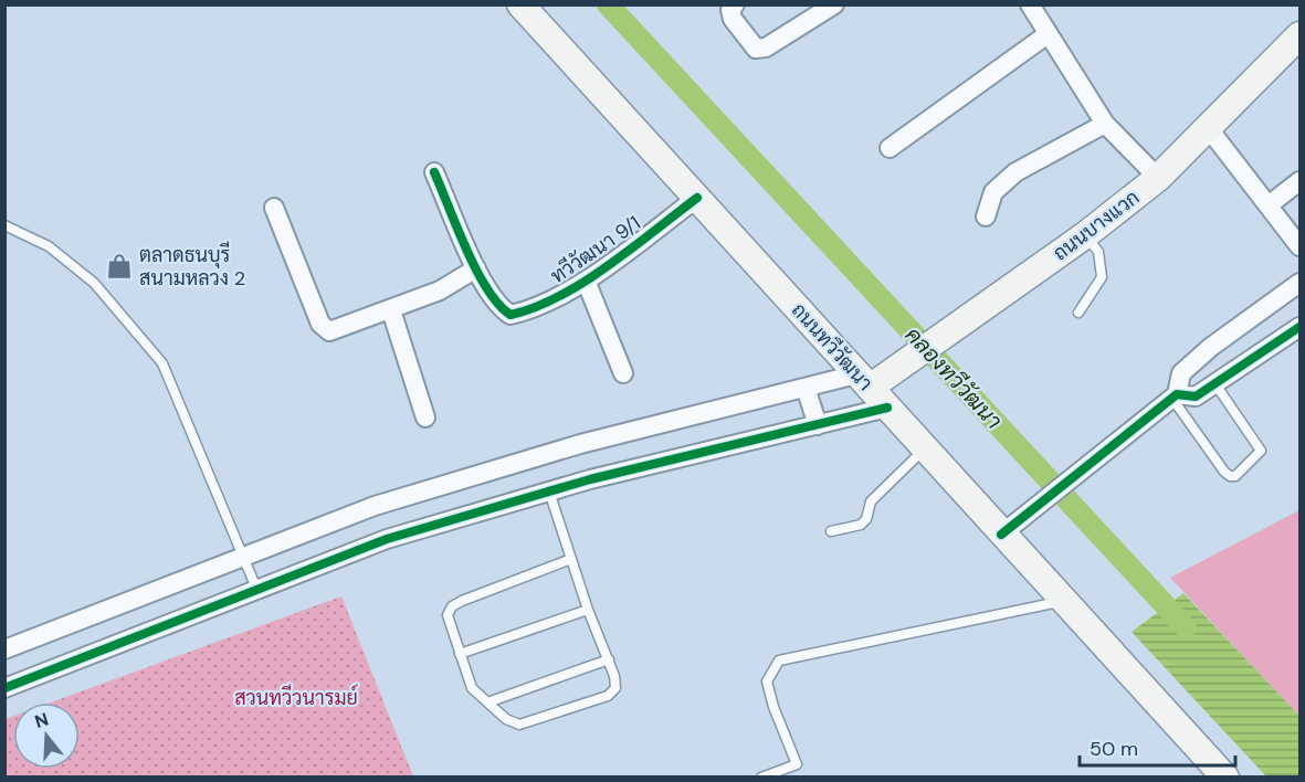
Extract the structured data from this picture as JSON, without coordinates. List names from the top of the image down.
{
  "streets": {
    "main road": ["ถนนบางแวก", "ถนนทวีวัฒนา"],
    "street": ["ทวีวัฒนา 9/1"]
  },
  "crossings": [
    ["ถนนบางแวก", "ถนนทวีวัฒนา"],
    ["ทวีวัฒนา 9/1", "ถนนทวีวัฒนา"]
  ],
  "water": ["คลองทวีวัฒนา"],
  "parks": ["สวนทวีวนารมย์"],
  "places": {
    "shop": ["ตลาดธนบุรี สนามหลวง 2"]
  },
  "scale_bar": "50 m",
  "north": "top"
}
